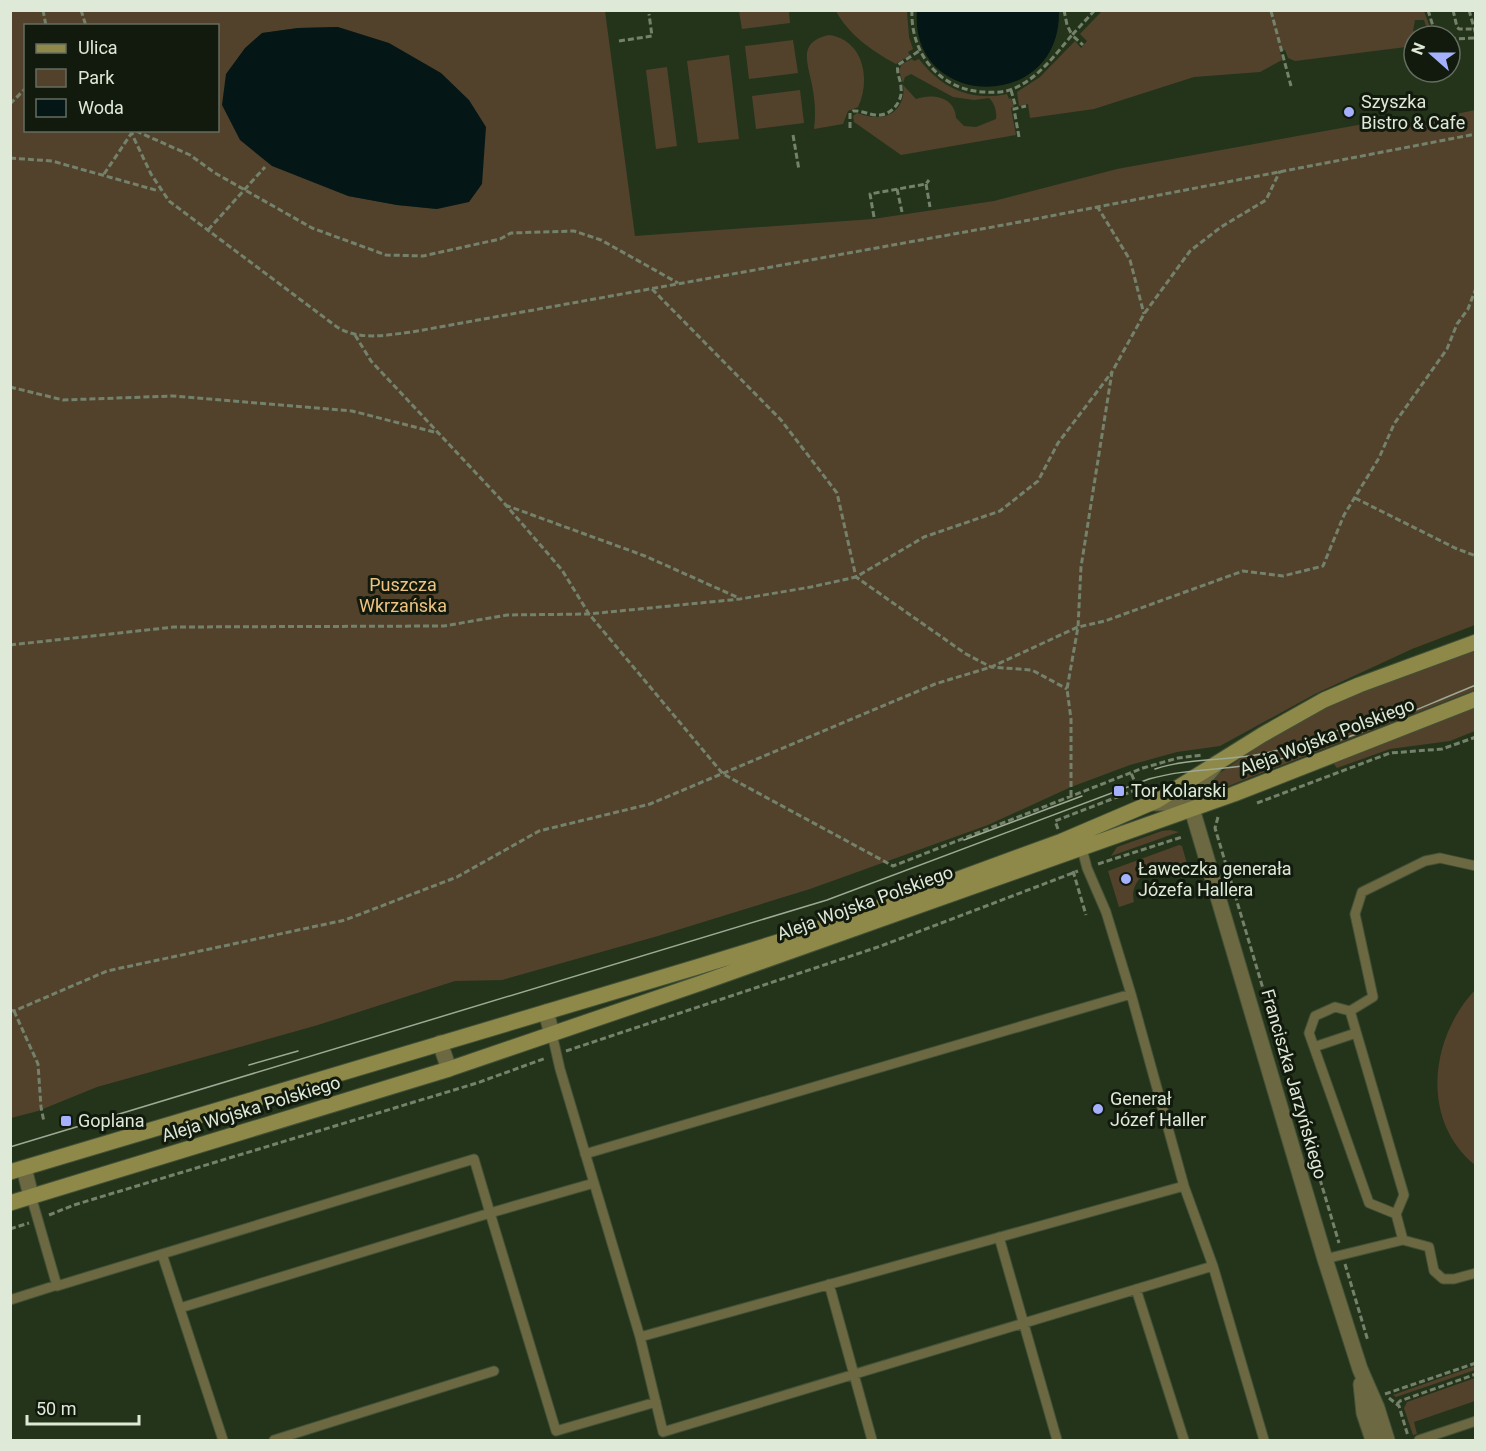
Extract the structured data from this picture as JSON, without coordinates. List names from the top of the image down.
{
  "streets": {
    "main road": ["Aleja Wojska Polskiego"],
    "street": ["Franciszka Jarzyńskiego"]
  },
  "crossings": [
    ["Aleja Wojska Polskiego", "Franciszka Jarzyńskiego"]
  ],
  "parks": ["Puszcza Wkrzańska"],
  "places": {
    "other": ["Szyszka Bistro & Cafe", "Ławeczka generała Józefa Hallera", "Generał Józef Haller"],
    "transit": ["Tor Kolarski", "Goplana"]
  },
  "legend": ["Ulica", "Park", "Woda"],
  "scale_bar": "50 m",
  "north": "left"
}
